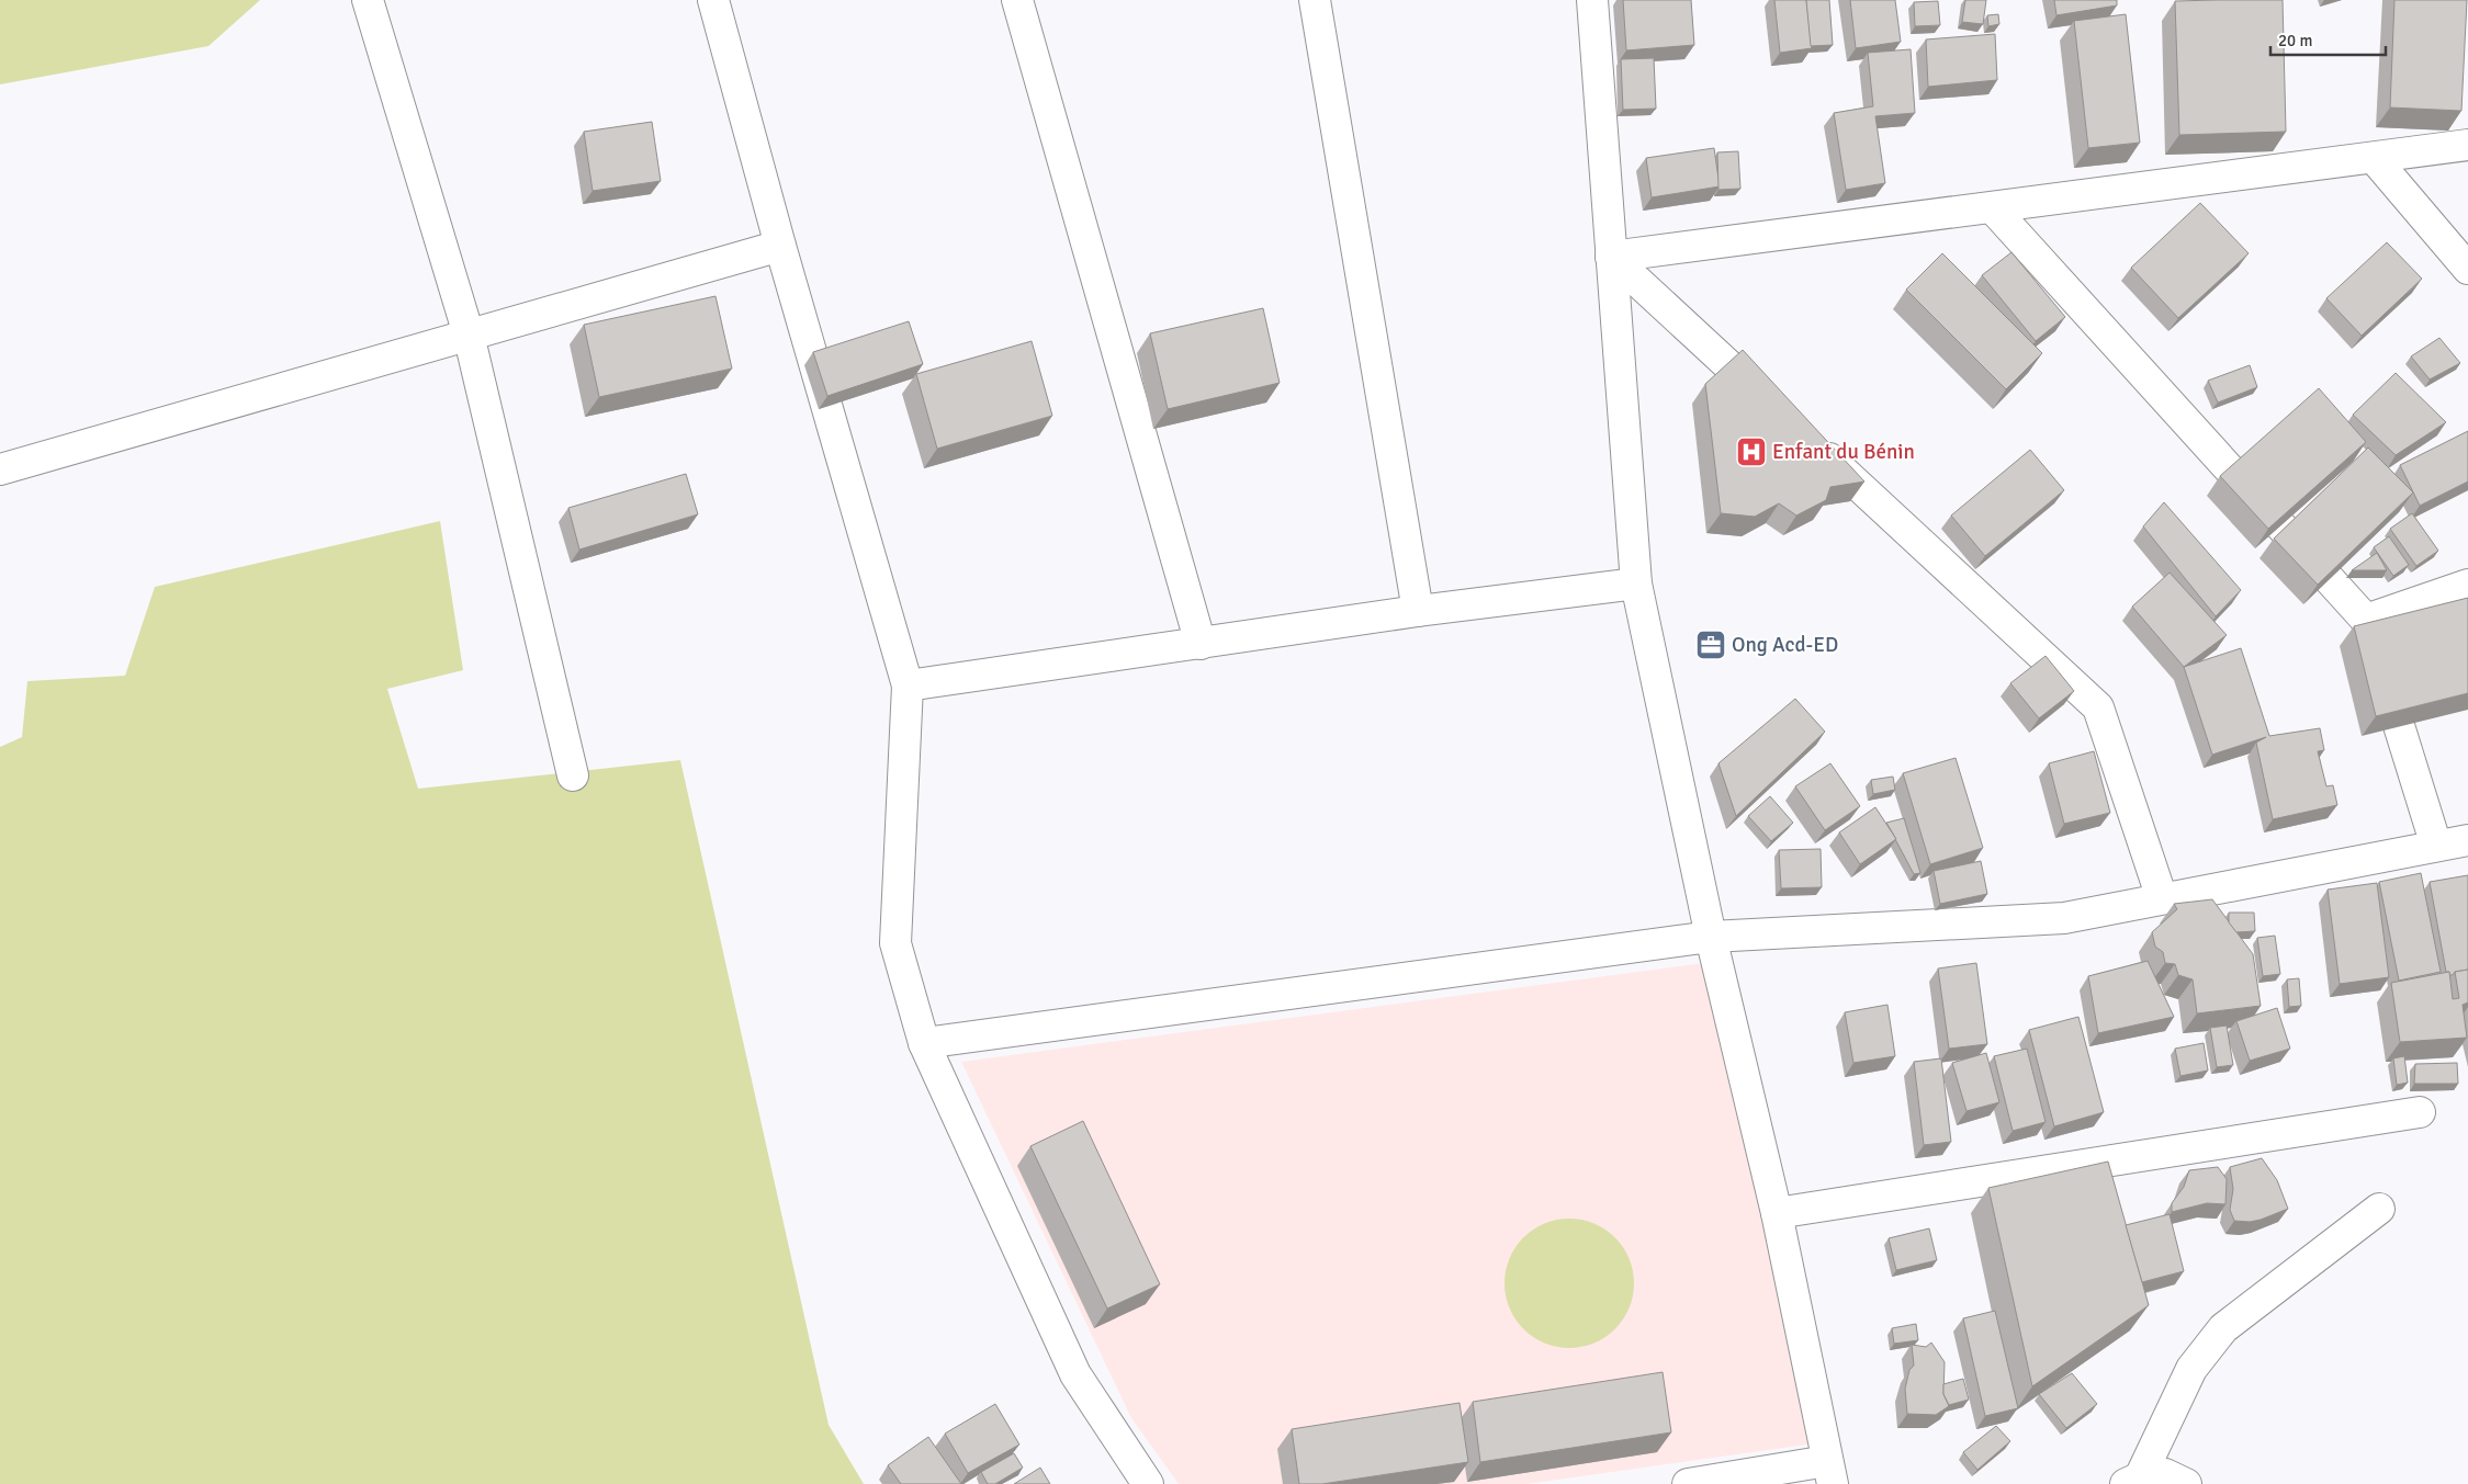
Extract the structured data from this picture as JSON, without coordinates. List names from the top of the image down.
{
  "places": {
    "hospital": ["Enfant du Bénin"],
    "office": ["Ong Acd-ED"]
  },
  "scale_bar": "20 m"
}
